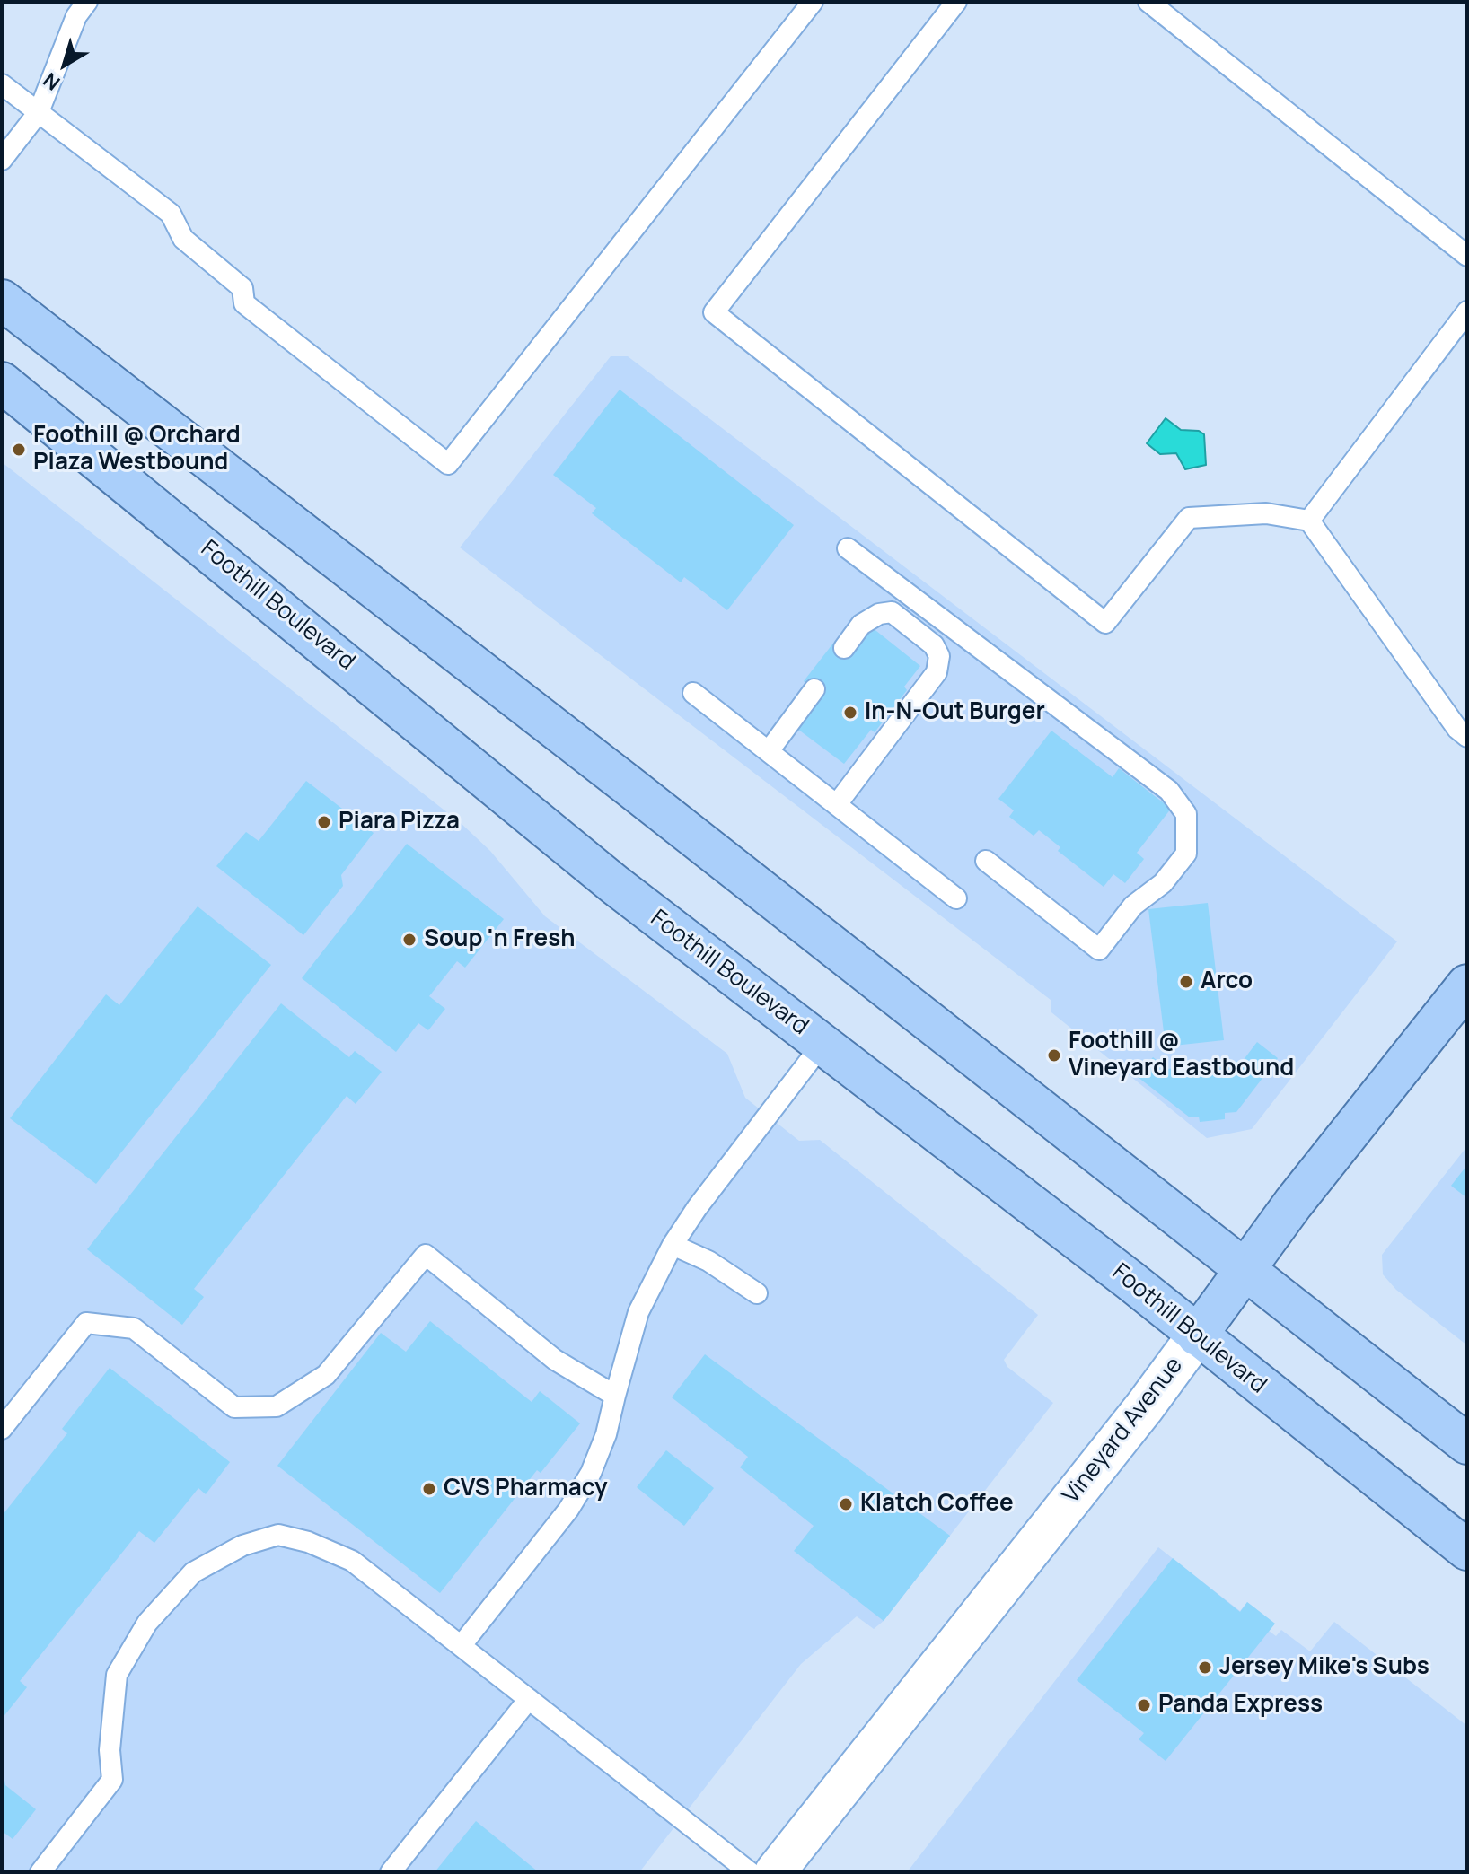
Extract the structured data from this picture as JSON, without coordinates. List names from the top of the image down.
{
  "streets": {
    "main road": ["Foothill Boulevard", "Vineyard Avenue"]
  },
  "crossings": [
    ["Foothill Boulevard", "Vineyard Avenue"]
  ],
  "places": [
    "Foothill @ Orchard Plaza Westbound",
    "In-N-Out Burger",
    "Piara Pizza",
    "Soup 'n Fresh",
    "Arco",
    "Foothill @ Vineyard Eastbound",
    "CVS Pharmacy",
    "Klatch Coffee",
    "Jersey Mike's Subs",
    "Panda Express"
  ],
  "north": "bottom left"
}
